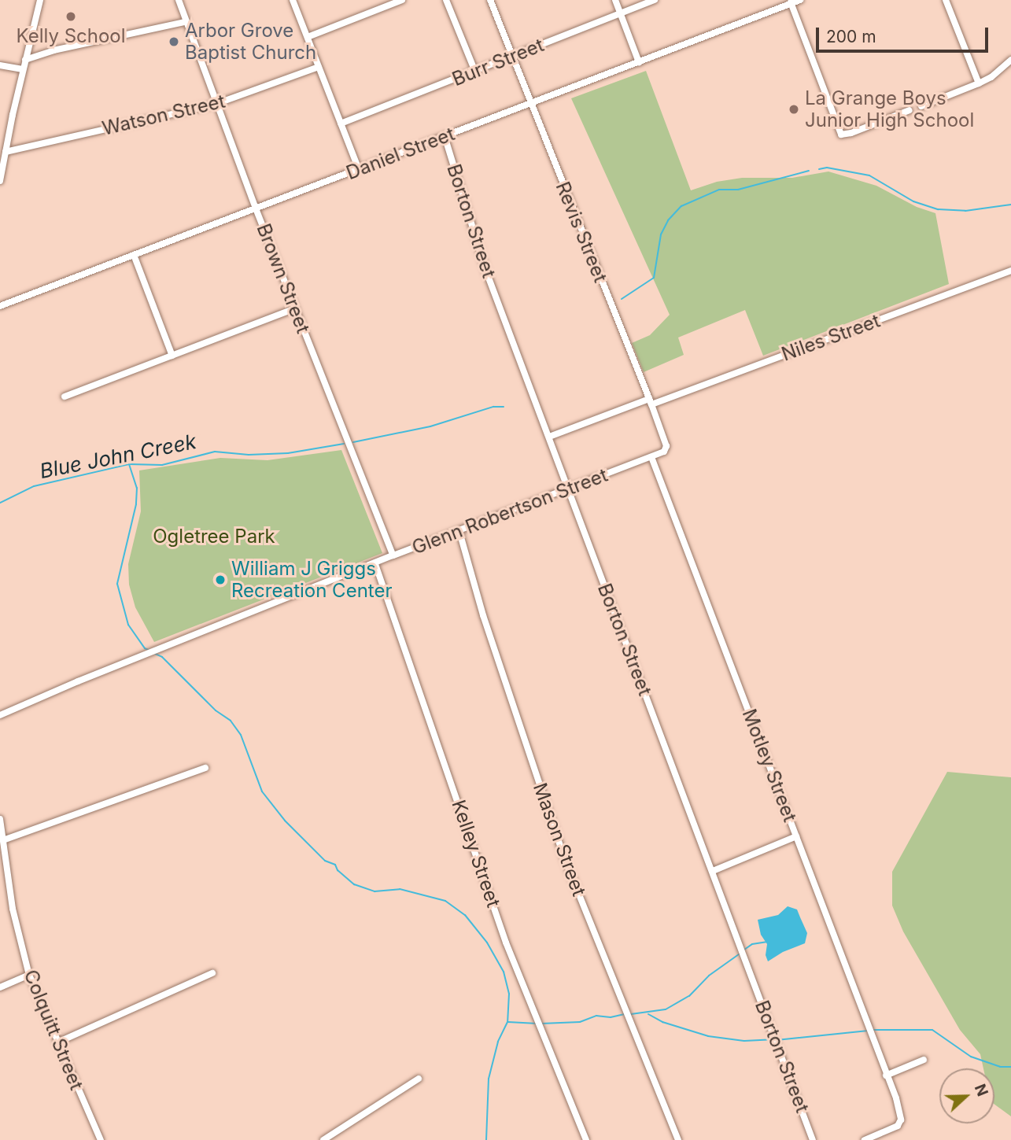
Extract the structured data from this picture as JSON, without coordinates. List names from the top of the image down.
{
  "streets": {
    "street": [
      "Burr Street",
      "Watson Street",
      "Daniel Street",
      "Borton Street",
      "Revis Street",
      "Brown Street",
      "Niles Street",
      "Glenn Robertson Street",
      "Motley Street",
      "Mason Street",
      "Kelley Street",
      "Colquitt Street"
    ]
  },
  "crossings": [
    ["Burr Street", "Revis Street"],
    ["Watson Street", "Brown Street"],
    ["Daniel Street", "Borton Street"],
    ["Daniel Street", "Revis Street"],
    ["Daniel Street", "Brown Street"],
    ["Borton Street", "Niles Street"],
    ["Borton Street", "Glenn Robertson Street"],
    ["Revis Street", "Niles Street"],
    ["Revis Street", "Glenn Robertson Street"],
    ["Revis Street", "Motley Street"],
    ["Brown Street", "Glenn Robertson Street"],
    ["Glenn Robertson Street", "Motley Street"],
    ["Glenn Robertson Street", "Mason Street"],
    ["Glenn Robertson Street", "Kelley Street"]
  ],
  "water": ["Blue John Creek"],
  "parks": ["Ogletree Park"],
  "places": [
    "Kelly School",
    "Arbor Grove Baptist Church",
    "La Grange Boys Junior High School",
    "William J Griggs Recreation Center"
  ],
  "scale_bar": "200 m",
  "north": "right"
}
